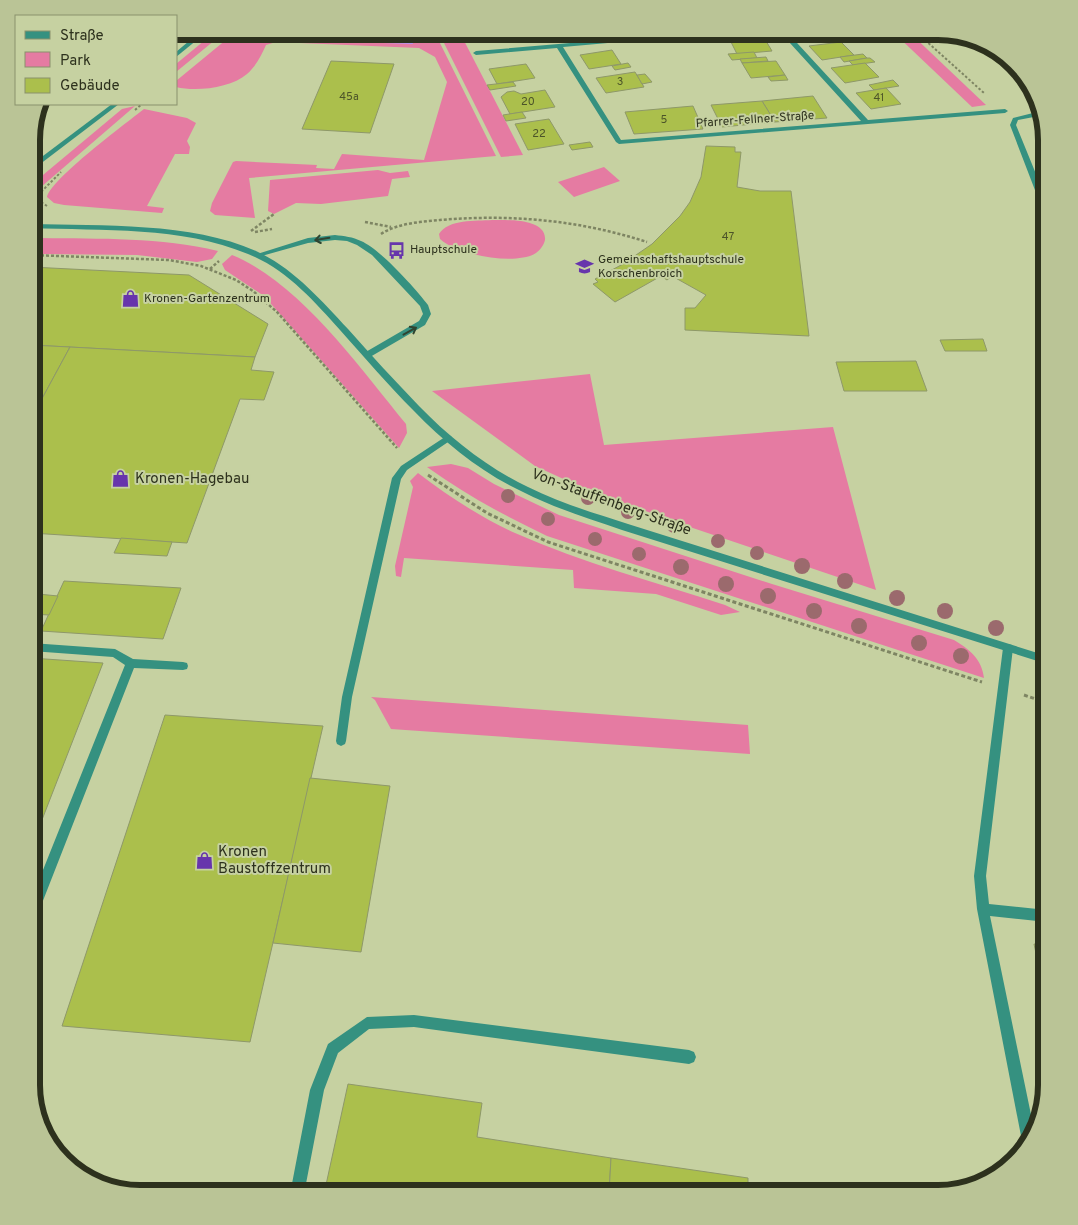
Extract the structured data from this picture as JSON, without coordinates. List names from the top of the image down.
{
  "streets": {
    "street": ["Pfarrer-Fellner-Straße", "Von-Stauffenberg-Straße"]
  },
  "places": {
    "bus stop": ["Hauptschule"],
    "school or university": ["Gemeinschaftshauptschule Korschenbroich"],
    "shop": ["Kronen-Gartenzentrum", "Kronen-Hagebau", "Kronen Baustoffzentrum"]
  },
  "house_numbers": [
    "3",
    "45a",
    "41",
    "20",
    "5",
    "22",
    "47"
  ],
  "legend": ["Straße", "Park", "Gebäude"]
}
